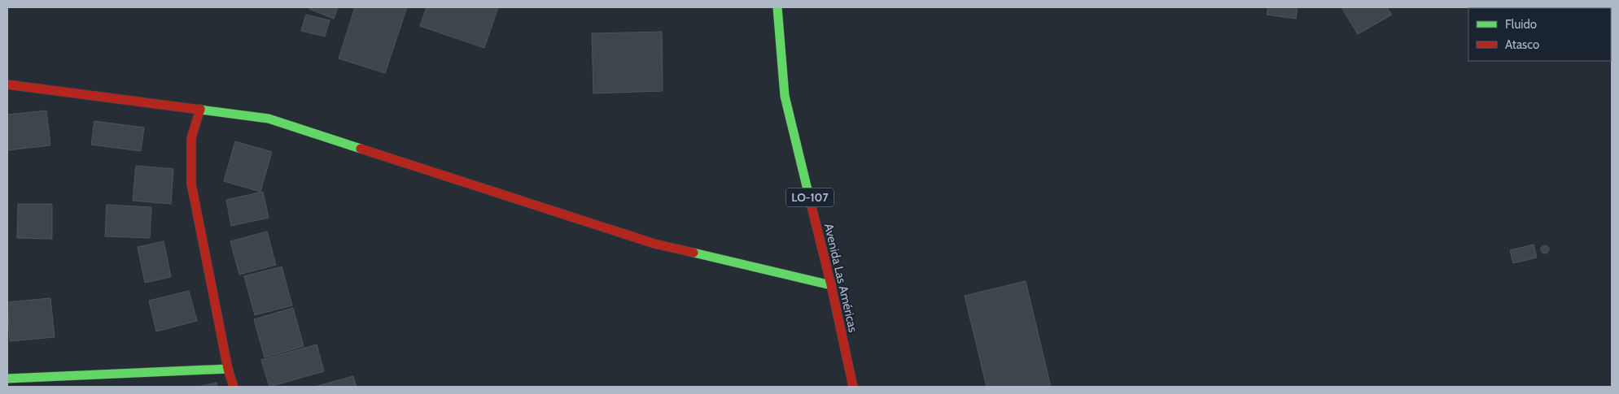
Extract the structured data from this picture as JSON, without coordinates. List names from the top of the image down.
{
  "streets": {
    "street": ["LO-107", "Avenida Las Américas"]
  },
  "legend": ["Fluido", "Atasco"]
}
